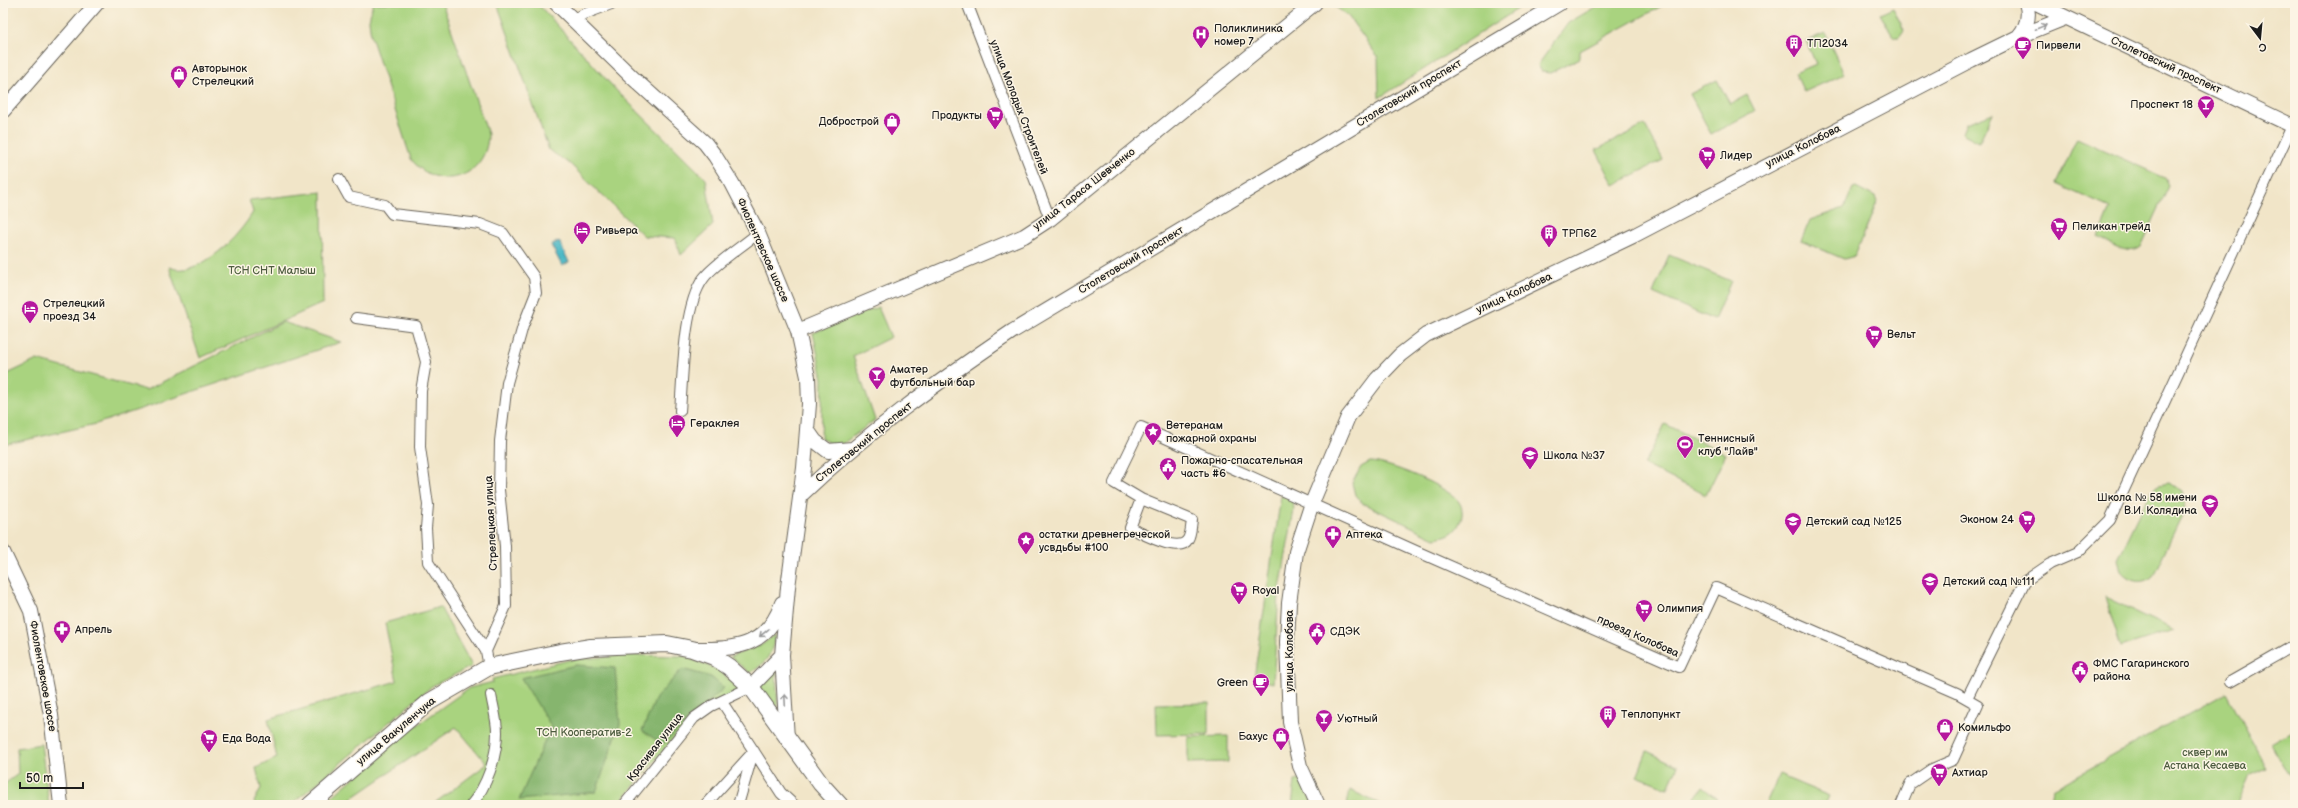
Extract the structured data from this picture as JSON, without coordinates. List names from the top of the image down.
{
  "streets": {
    "main road": [
      "Столетовский проспект",
      "улица Колобова",
      "улица Тараса Шевченко",
      "Фиолентовское шоссе",
      "улица Вакуленчука"
    ],
    "street": [
      "улица Молодых Строителей",
      "Стрелецкая улица",
      "проезд Колобова",
      "Красивая улица"
    ]
  },
  "crossings": [
    ["Столетовский проспект", "улица Колобова"],
    ["Столетовский проспект", "Фиолентовское шоссе"],
    ["улица Молодых Строителей", "улица Тараса Шевченко"],
    ["улица Колобова", "проезд Колобова"],
    ["улица Тараса Шевченко", "Фиолентовское шоссе"]
  ],
  "parks": ["ТСН СНТ Малыш", "ТСН Кооператив-2", "сквер им Астана Кесаева"],
  "places": {
    "hospital": ["Поликлиника номер 7"],
    "building": ["ТП2034", "ТРП62", "Теплопункт"],
    "cafe": ["Пирвели", "Green"],
    "shop": [
      "Авторынок Стрелецкий",
      "Добрострой",
      "Комильфо",
      "Бахус"
    ],
    "bar": ["Проспект 18", "Аматер футбольный бар", "Уютный"],
    "supermarket": [
      "Продукты",
      "Лидер",
      "Пеликан трейд",
      "Вельт",
      "Эконом 24",
      "Royal",
      "Олимпия",
      "Еда Вода",
      "Ахтиар"
    ],
    "hotel": ["Ривьера", "Стрелецкий проезд 34", "Гераклея"],
    "place": ["Ветеранам пожарной охраны", "остатки древнегреческой усвдьбы #100"],
    "sports": ["Теннисный клуб \"Лайв\""],
    "school or university": [
      "Школа №37",
      "Школа № 58 имени В.И. Колядина",
      "Детский сад №125",
      "Детский сад №111"
    ],
    "public building": ["Пожарно-спасательная часть #6", "СДЭК", "ФМС Гагаринского района"],
    "pharmacy": ["Аптека", "Апрель"]
  },
  "scale_bar": "50 m",
  "north": "bottom"
}
